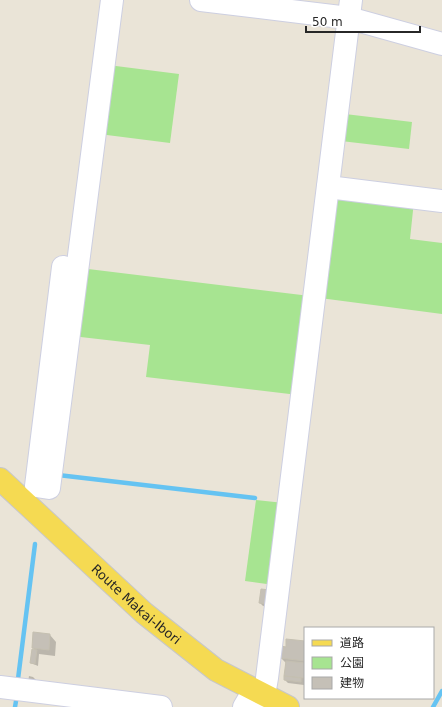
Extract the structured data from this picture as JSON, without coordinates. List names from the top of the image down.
{
  "streets": {
    "main road": ["Route Makai-Ibori"]
  },
  "legend": ["道路", "公園", "建物"],
  "scale_bar": "50 m"
}
